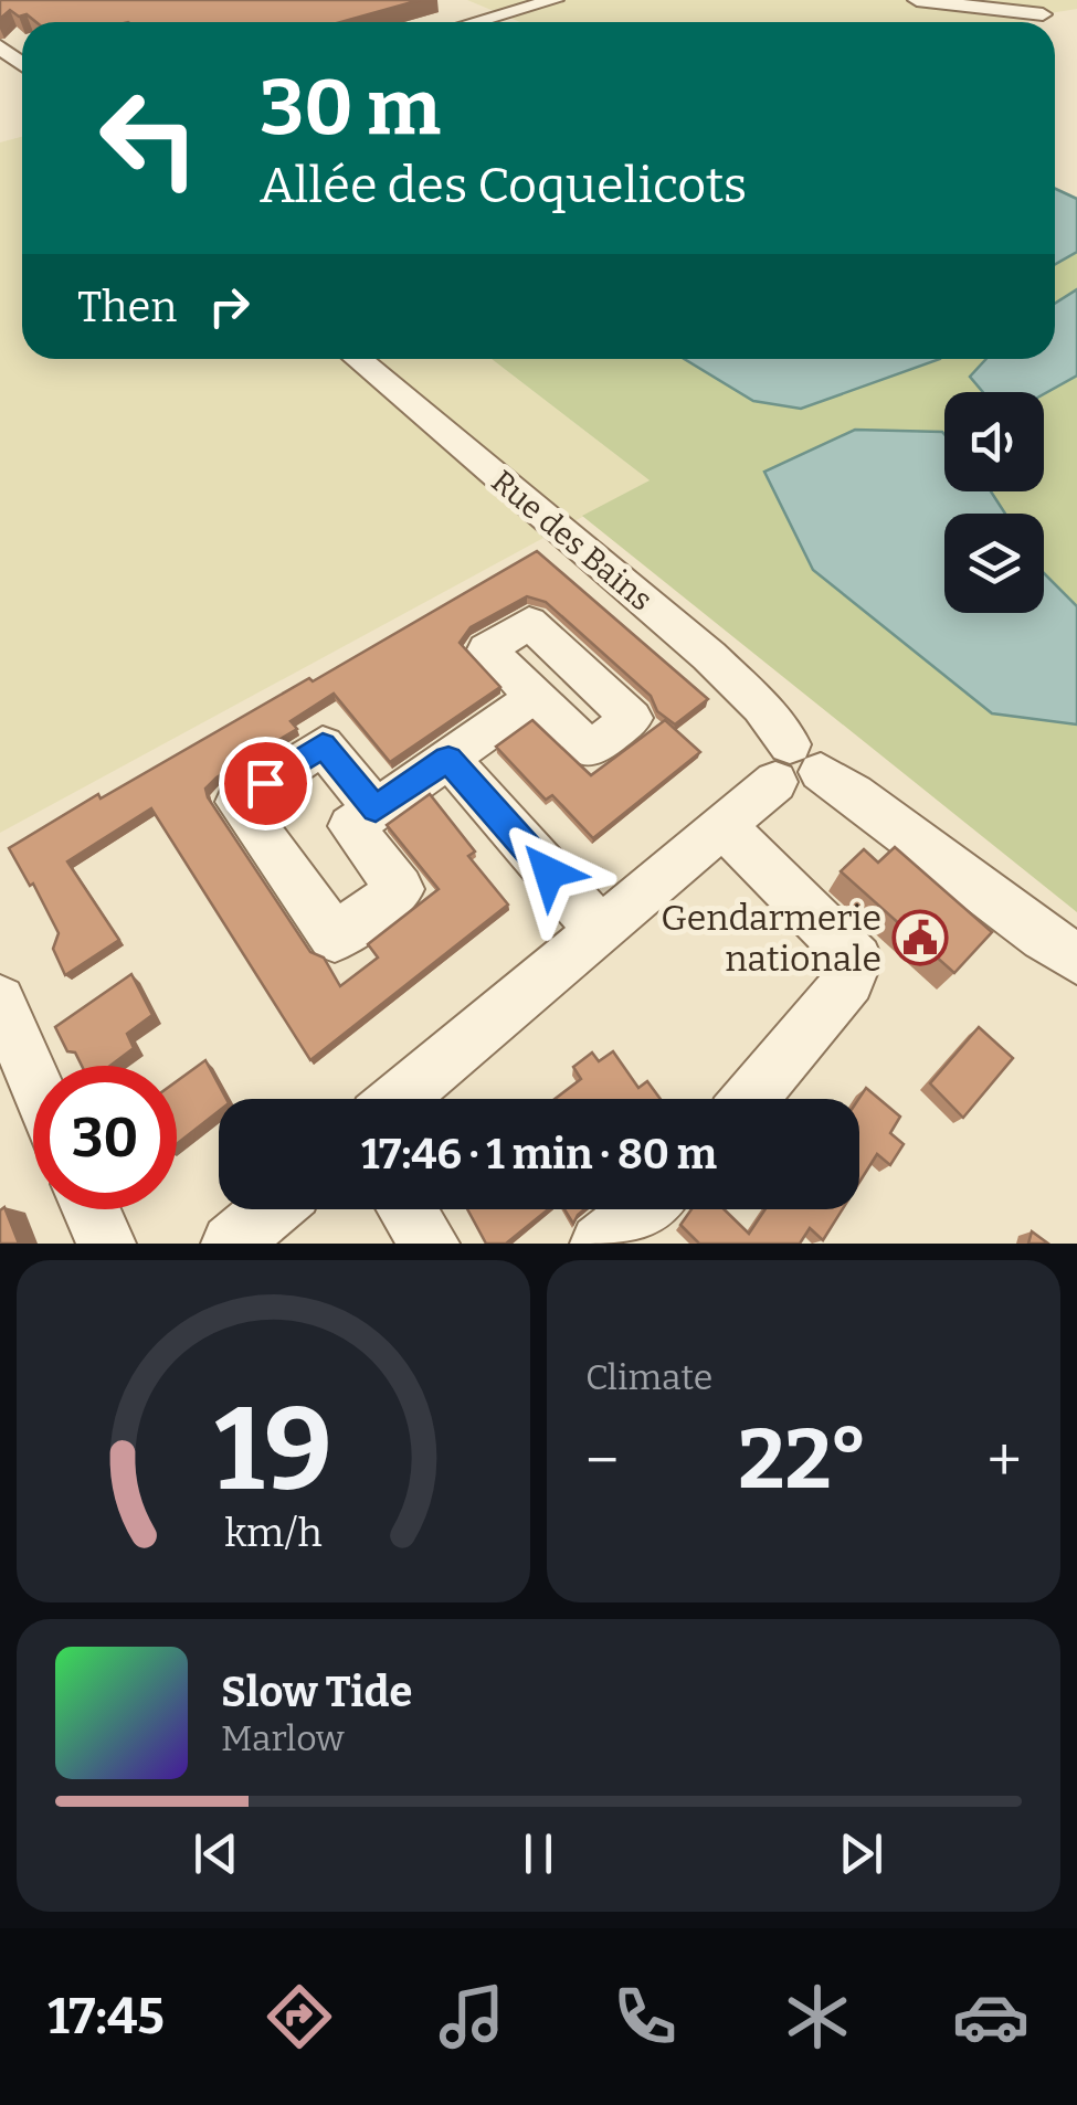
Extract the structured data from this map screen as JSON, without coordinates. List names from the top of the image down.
{
  "streets": {
    "street": ["Rue des Bains"]
  },
  "places": {
    "public building": ["Gendarmerie nationale"]
  },
  "page": {
    "turn": ["30 m", "Allée des Coquelicots"],
    "then": "Then",
    "limit": "30",
    "trip": "17:46 · 1 min · 80 m",
    "tile": "Climate",
    "heat": ["−", "22°", "+"],
    "song": ["Slow Tide", "Marlow"],
    "tabs": "17:45",
    "gauge": ["19", "km/h"]
  }
}
